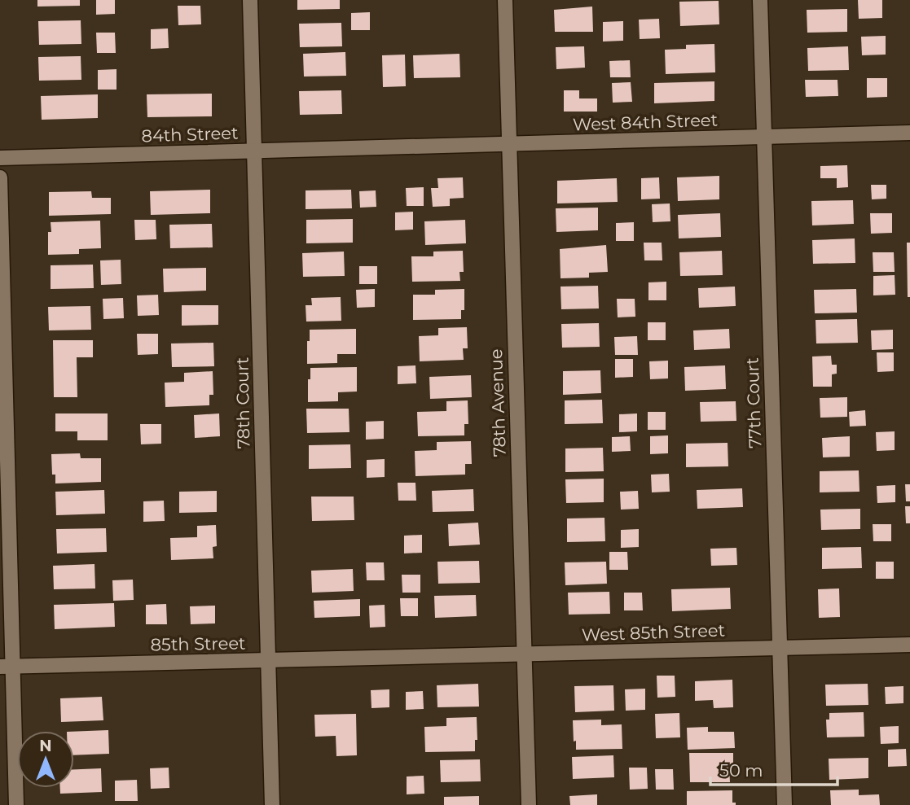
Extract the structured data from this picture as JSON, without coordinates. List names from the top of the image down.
{
  "streets": {
    "street": [
      "West 84th Street",
      "84th Street",
      "78th Court",
      "78th Avenue",
      "77th Court",
      "West 85th Street",
      "85th Street"
    ]
  },
  "crossings": [
    ["West 84th Street", "84th Street"],
    ["West 84th Street", "78th Avenue"],
    ["West 84th Street", "77th Court"],
    ["84th Street", "78th Court"],
    ["78th Court", "85th Street"],
    ["78th Avenue", "West 85th Street"],
    ["77th Court", "West 85th Street"],
    ["West 85th Street", "85th Street"]
  ],
  "scale_bar": "50 m",
  "north": "top"
}
